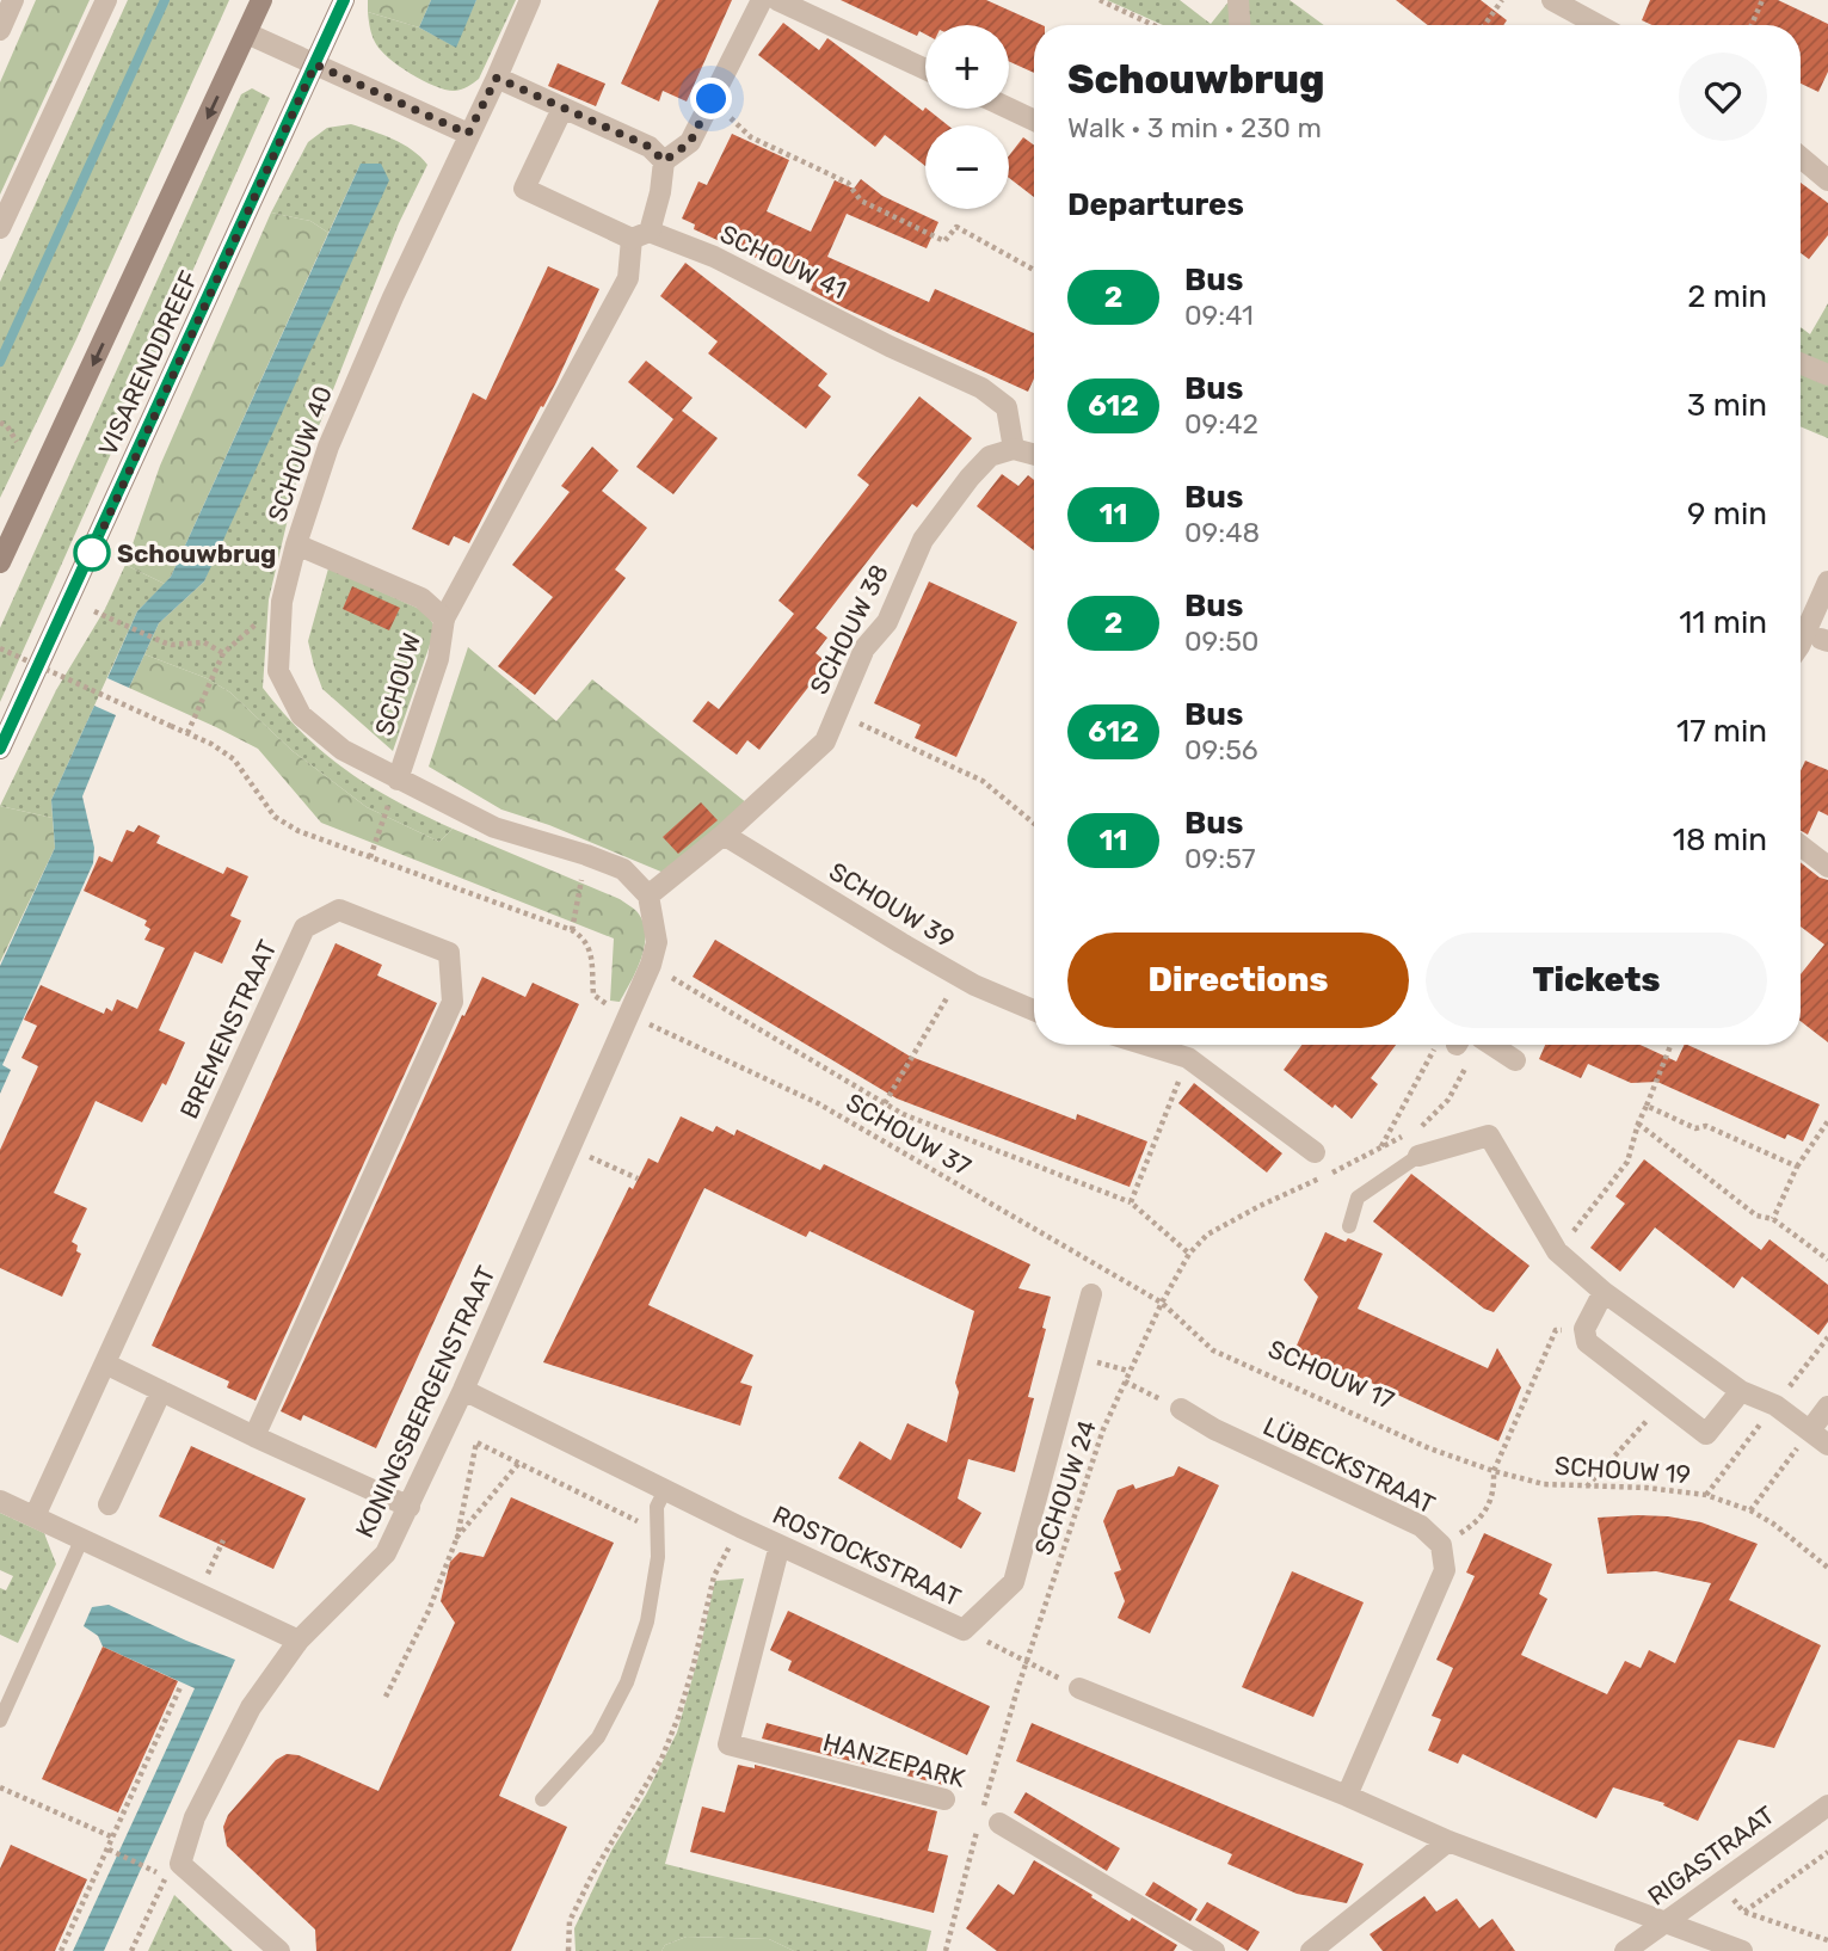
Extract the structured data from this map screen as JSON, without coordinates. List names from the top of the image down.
{
  "streets": {
    "main road": ["VISARENDDREEF"],
    "street": [
      "SCHOUW 41",
      "SCHOUW 40",
      "SCHOUW 38",
      "SCHOUW",
      "SCHOUW 39",
      "BREMENSTRAAT",
      "KONINGSBERGENSTRAAT",
      "LÜBECKSTRAAT",
      "ROSTOCKSTRAAT",
      "HANZEPARK",
      "RIGASTRAAT"
    ],
    "path": [
      "SCHOUW 37",
      "SCHOUW 17",
      "SCHOUW 19",
      "SCHOUW 24"
    ]
  },
  "crossings": [
    ["SCHOUW 41", "SCHOUW 38"],
    ["SCHOUW 40", "SCHOUW 38"],
    ["SCHOUW 40", "SCHOUW"],
    ["SCHOUW 40", "KONINGSBERGENSTRAAT"],
    ["SCHOUW 38", "SCHOUW 39"],
    ["SCHOUW 38", "KONINGSBERGENSTRAAT"],
    ["SCHOUW 37", "SCHOUW 17"],
    ["SCHOUW 37", "KONINGSBERGENSTRAAT"],
    ["SCHOUW 37", "SCHOUW 24"],
    ["SCHOUW 17", "SCHOUW 19"],
    ["SCHOUW 17", "SCHOUW 24"],
    ["KONINGSBERGENSTRAAT", "ROSTOCKSTRAAT"],
    ["ROSTOCKSTRAAT", "HANZEPARK"]
  ],
  "places": ["Schouwbrug"],
  "lines": ["bus line 2"],
  "page": {
    "map_buttons": ["+", "−"],
    "heading": [
      ["Schouwbrug", "Walk · 3 min · 230 m"],
      "Departures"
    ],
    "list": [
      {
        "mark": "2",
        "name": "Bus",
        "note": "09:41",
        "value": "2 min"
      },
      {
        "mark": "612",
        "name": "Bus",
        "note": "09:42",
        "value": "3 min"
      },
      {
        "mark": "11",
        "name": "Bus",
        "note": "09:48",
        "value": "9 min"
      },
      {
        "mark": "2",
        "name": "Bus",
        "note": "09:50",
        "value": "11 min"
      },
      {
        "mark": "612",
        "name": "Bus",
        "note": "09:56",
        "value": "17 min"
      },
      {
        "mark": "11",
        "name": "Bus",
        "note": "09:57",
        "value": "18 min"
      }
    ],
    "buttons": ["Directions", "Tickets"]
  }
}
